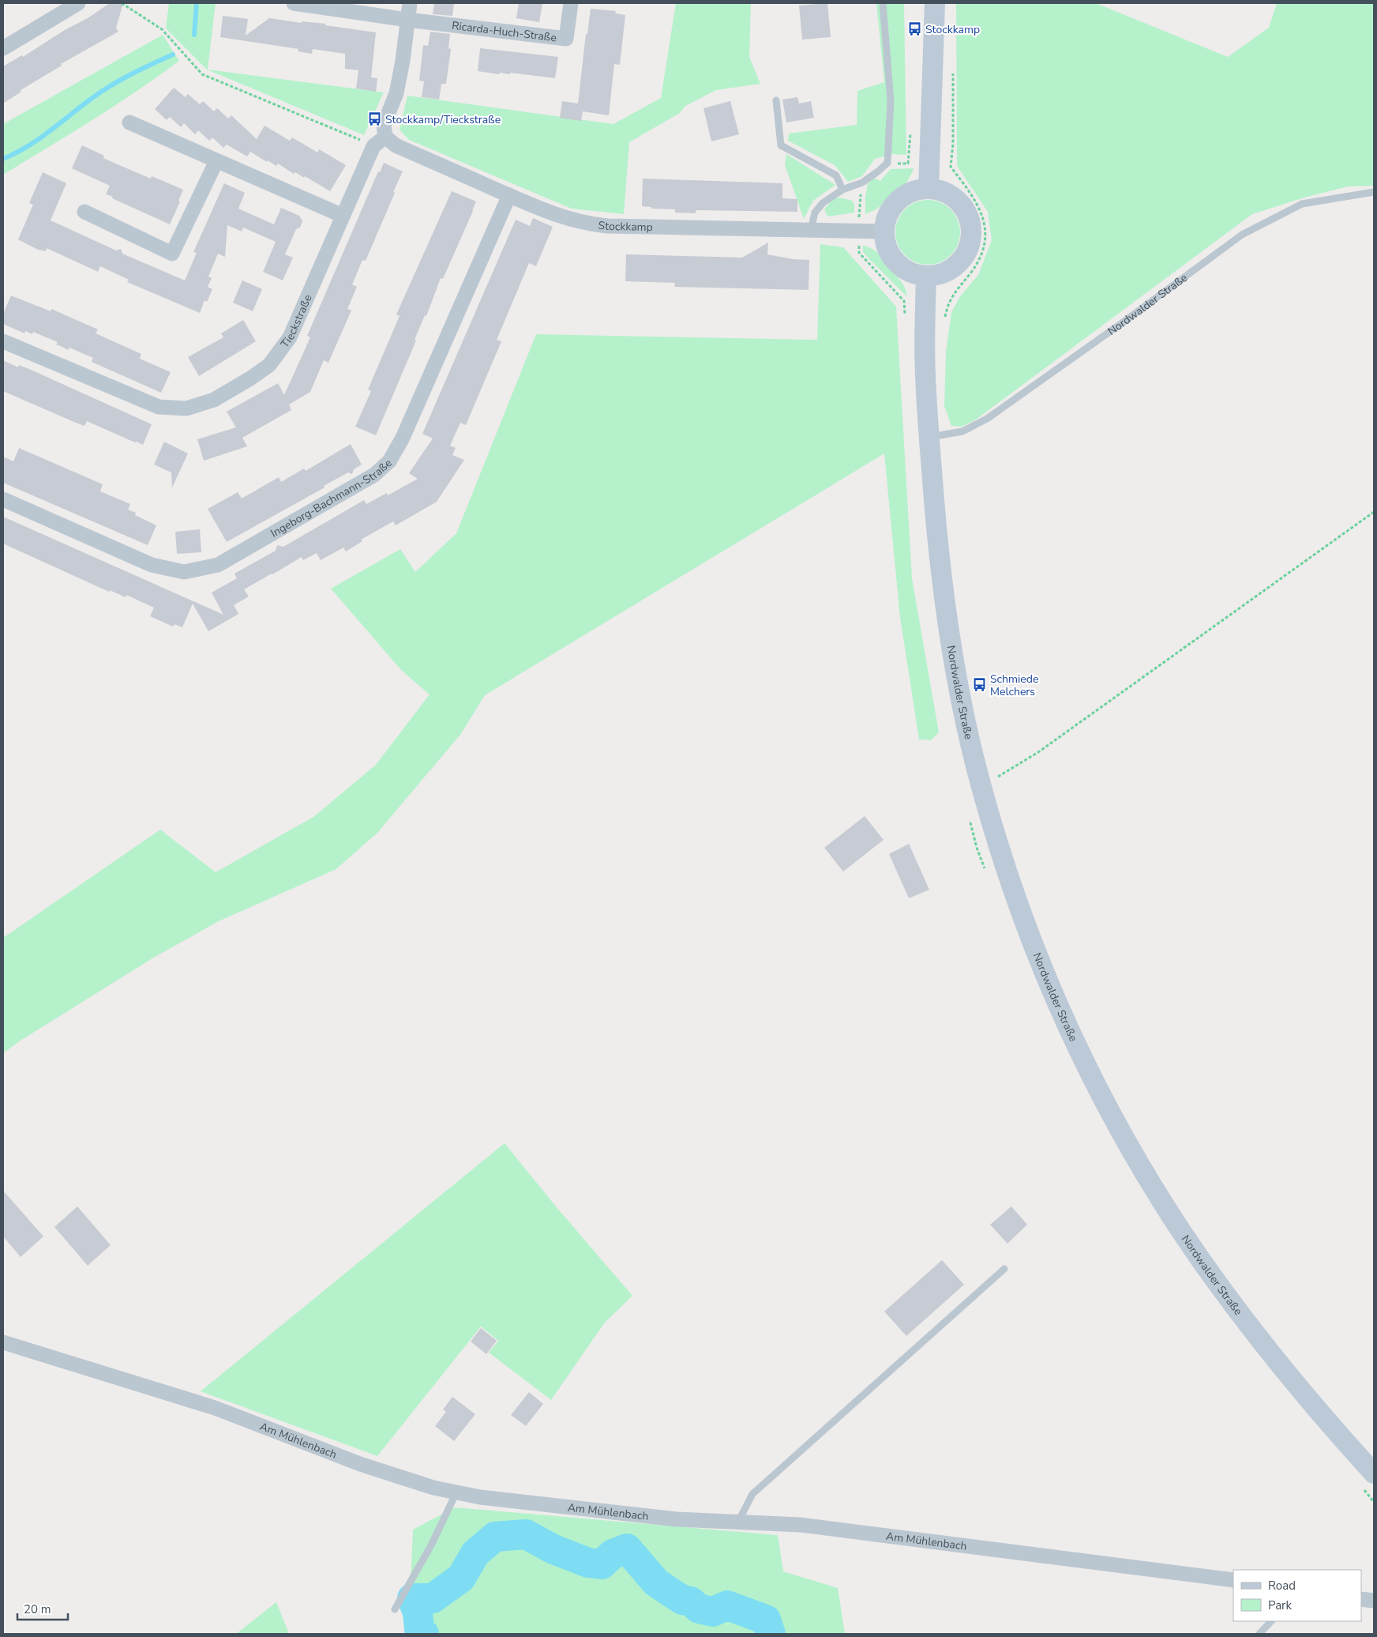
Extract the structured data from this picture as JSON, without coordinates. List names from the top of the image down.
{
  "streets": {
    "main road": ["Nordwalder Straße"],
    "street": [
      "Ricarda-Huch-Straße",
      "Stockkamp",
      "Tieckstraße",
      "Ingeborg-Bachmann-Straße",
      "Am Mühlenbach"
    ]
  },
  "crossings": [
    ["Stockkamp", "Nordwalder Straße"],
    ["Stockkamp", "Tieckstraße"],
    ["Stockkamp", "Ingeborg-Bachmann-Straße"]
  ],
  "places": {
    "bus stop": ["Stockkamp", "Stockkamp/Tieckstraße", "Schmiede Melchers"]
  },
  "legend": ["Road", "Park"],
  "scale_bar": "20 m"
}
